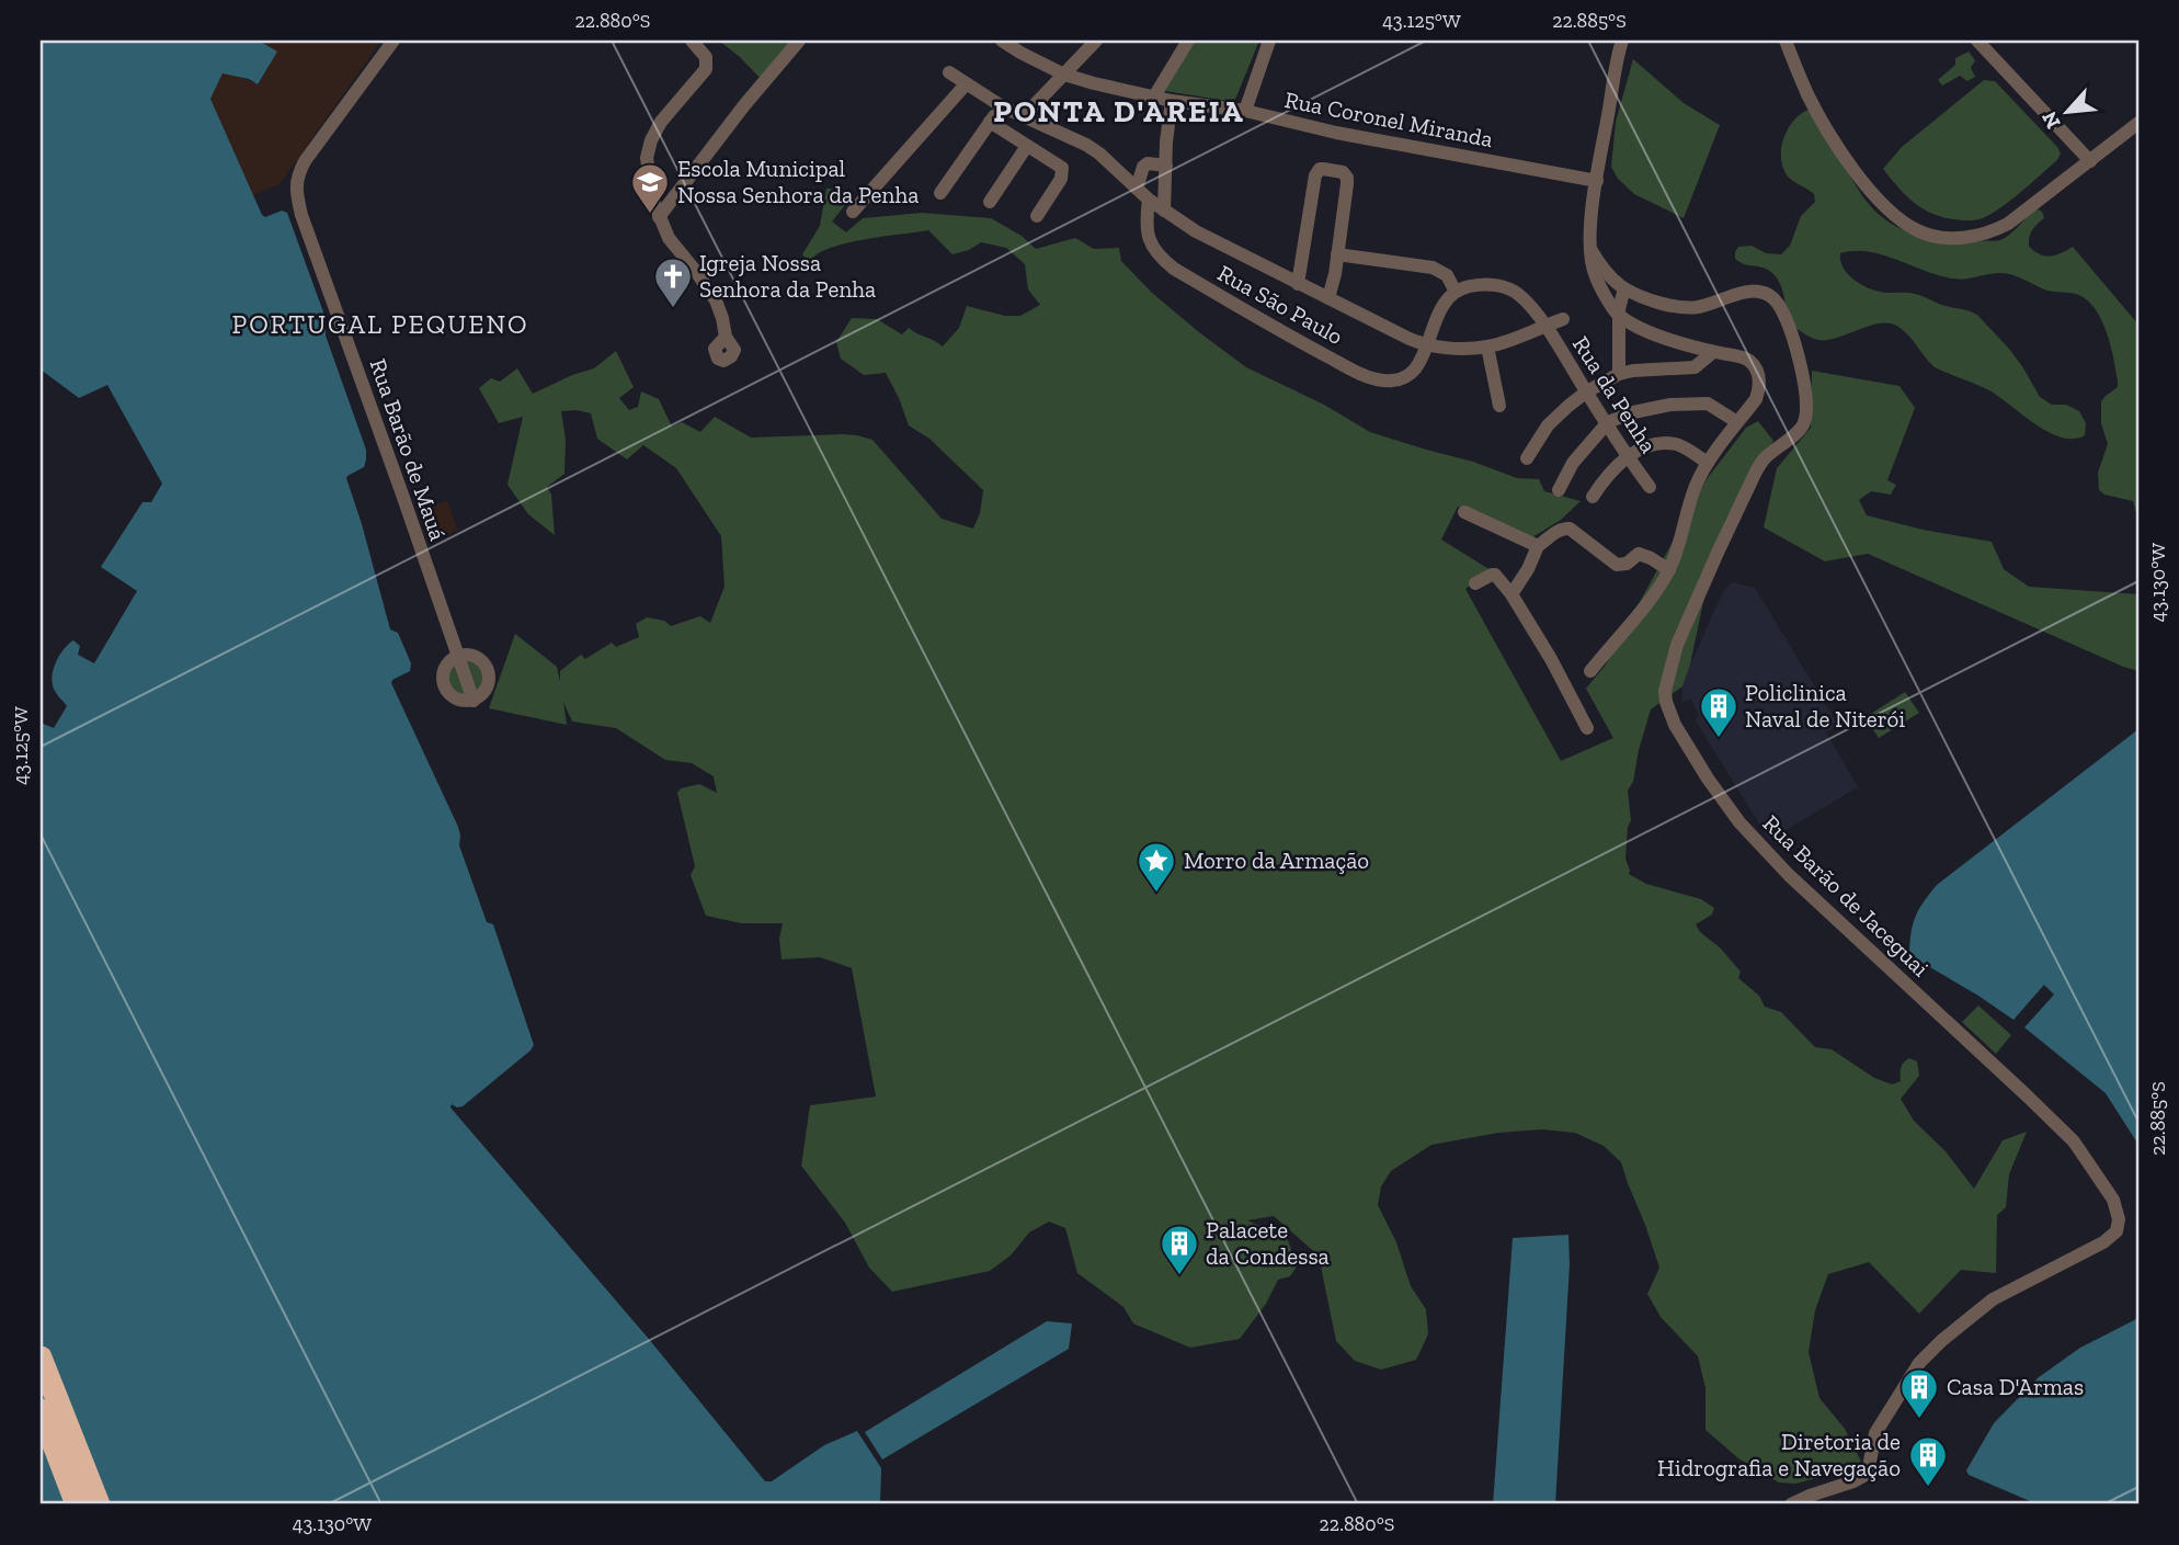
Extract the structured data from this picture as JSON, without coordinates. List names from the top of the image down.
{
  "streets": {
    "street": [
      "Rua Coronel Miranda",
      "Rua São Paulo",
      "Rua da Penha",
      "Rua Barão de Mauá",
      "Rua Barão de Jaceguai"
    ]
  },
  "districts": ["PONTA D'AREIA", "PORTUGAL PEQUENO"],
  "places": {
    "school or university": ["Escola Municipal Nossa Senhora da Penha"],
    "church": ["Igreja Nossa Senhora da Penha"],
    "building": [
      "Policlinica Naval de Niterói",
      "Palacete da Condessa",
      "Casa D'Armas",
      "Diretoria de Hidrografia e Navegação"
    ],
    "place": ["Morro da Armação"]
  },
  "north": "bottom left",
  "coordinates": [
    "22.880°S",
    "43.125°W",
    "22.885°S",
    "43.130°W"
  ]
}
